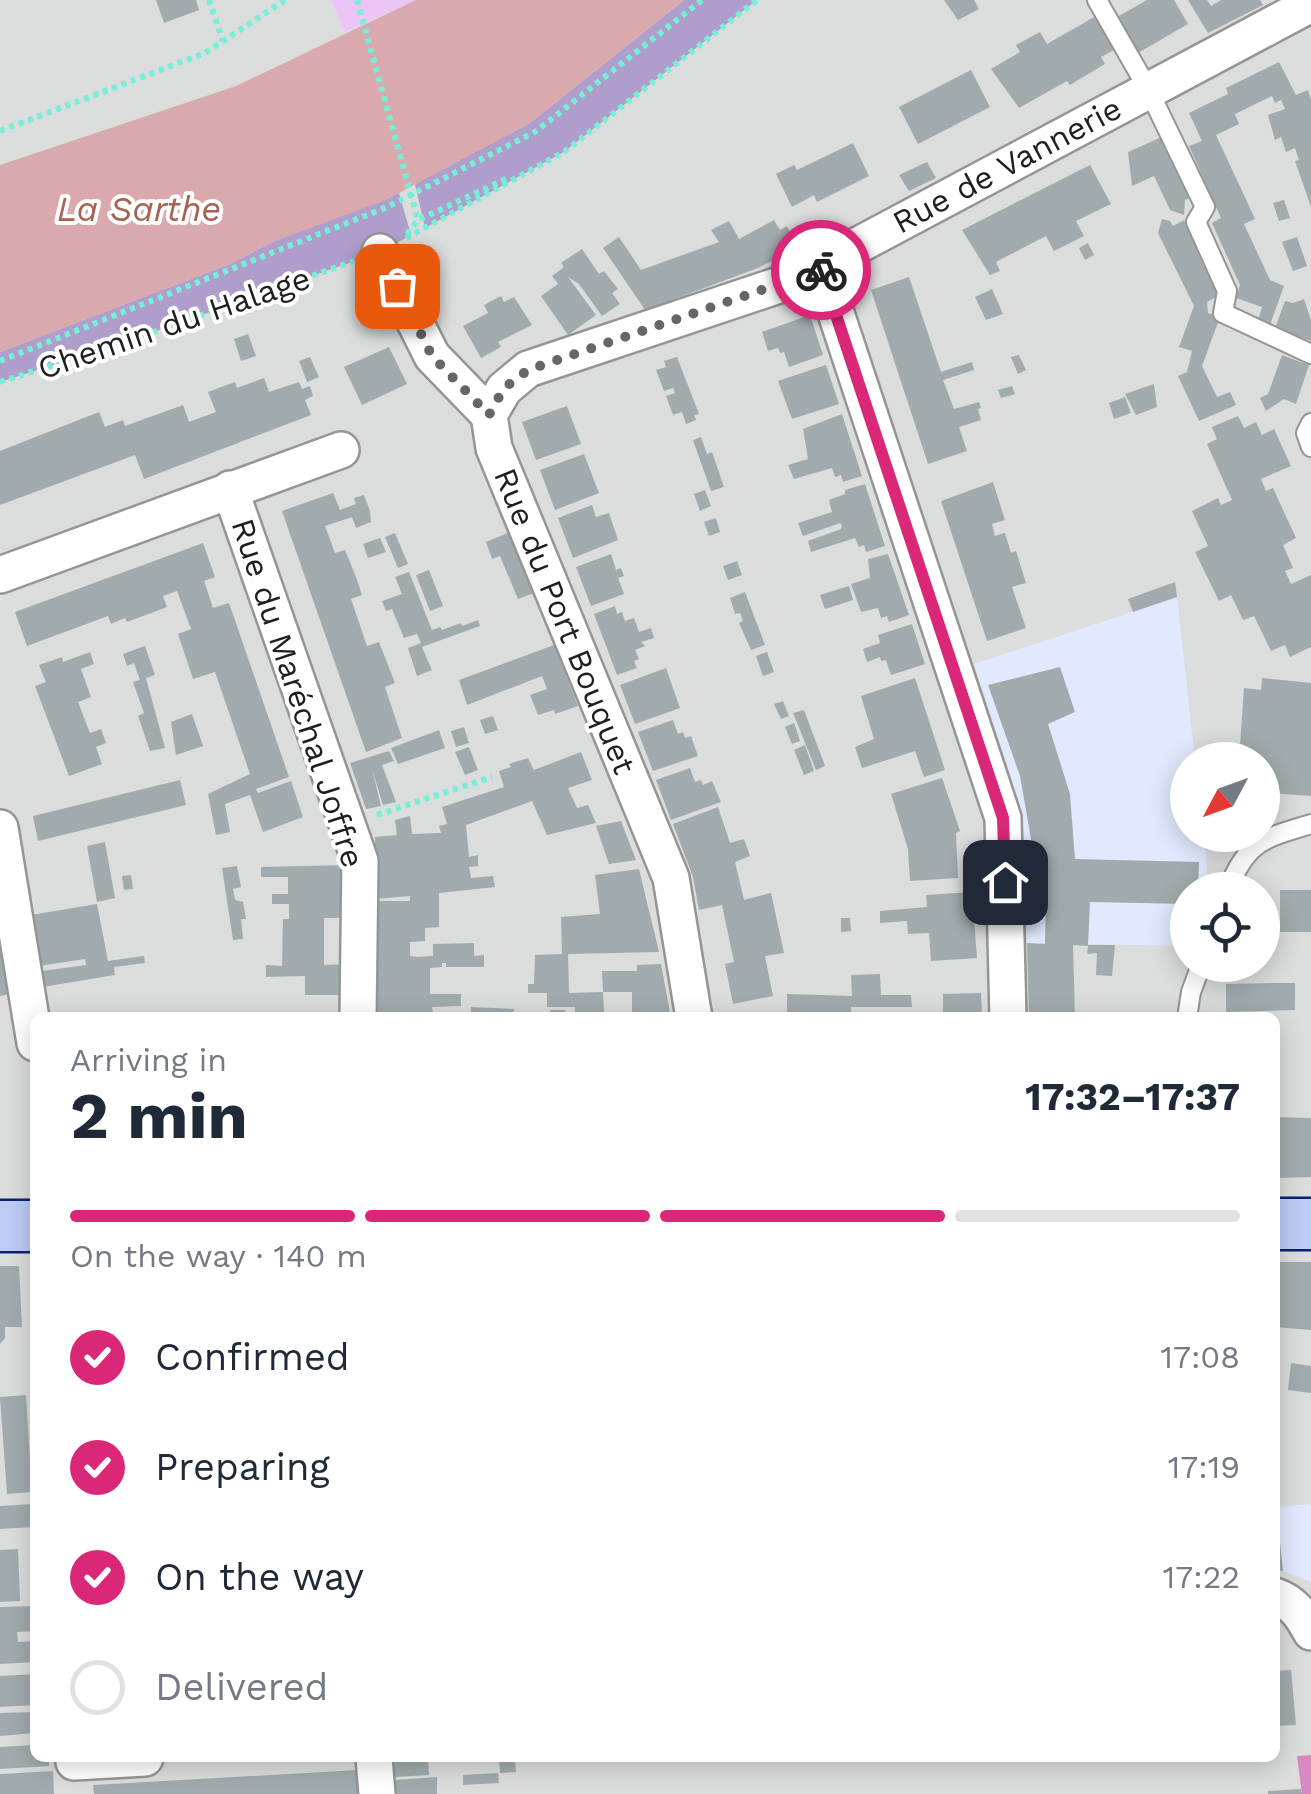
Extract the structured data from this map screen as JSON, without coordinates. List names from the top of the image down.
{
  "streets": {
    "street": ["Rue de Vannerie", "Rue du Port Bouquet", "Rue du Maréchal Joffre"],
    "path": ["Chemin du Halage"]
  },
  "crossings": [
    ["Rue de Vannerie", "Rue du Port Bouquet"]
  ],
  "water": ["La Sarthe"],
  "north": "bottom left",
  "page": {
    "heading": ["2 min", "Arriving in", "17:32–17:37"],
    "bar": "On the way · 140 m",
    "list": [
      ["Confirmed", "17:08"],
      ["Preparing", "17:19"],
      ["On the way", "17:22"],
      "Delivered"
    ]
  }
}
